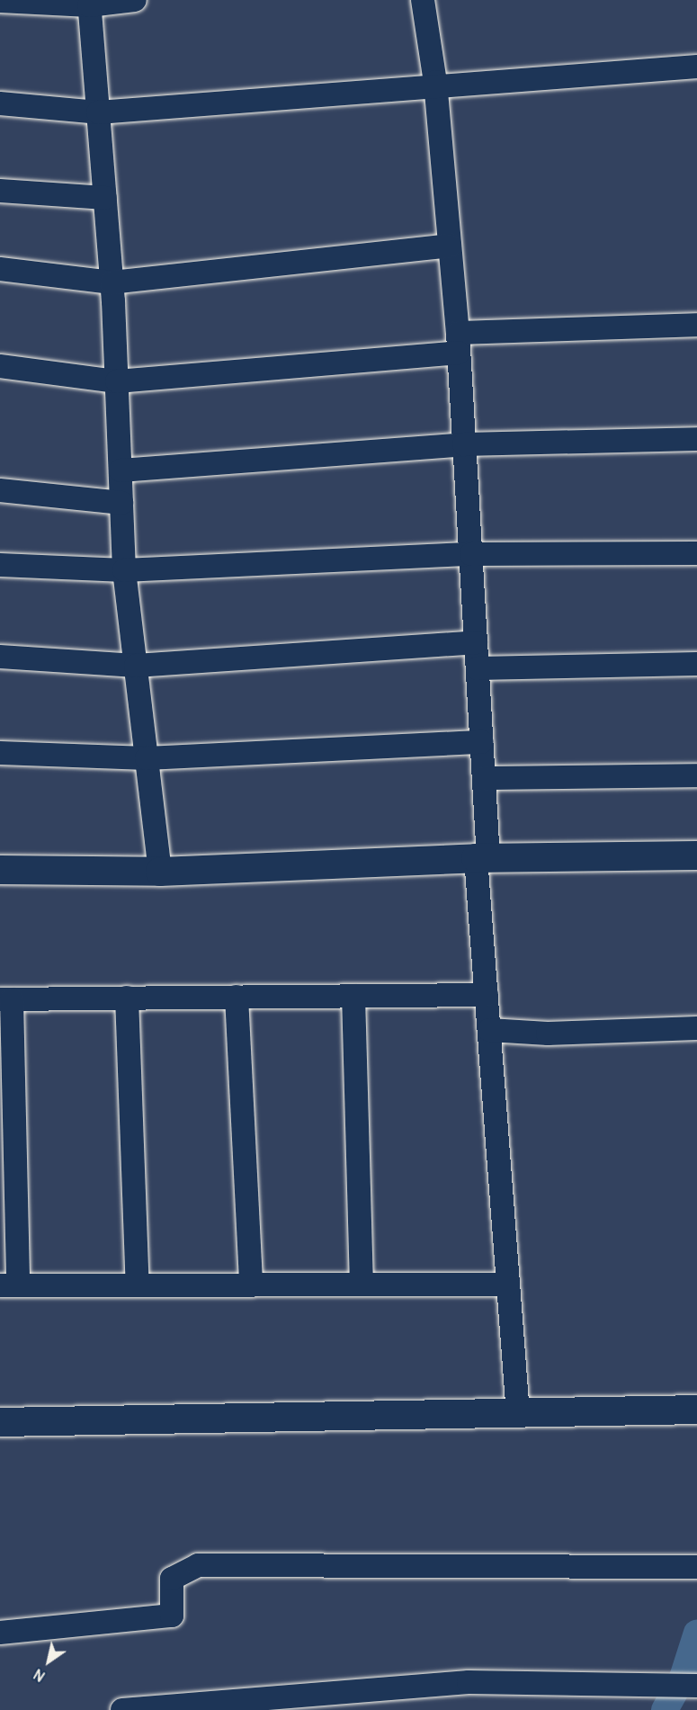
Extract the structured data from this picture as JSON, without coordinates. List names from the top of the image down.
{
  "north": "bottom left"
}
